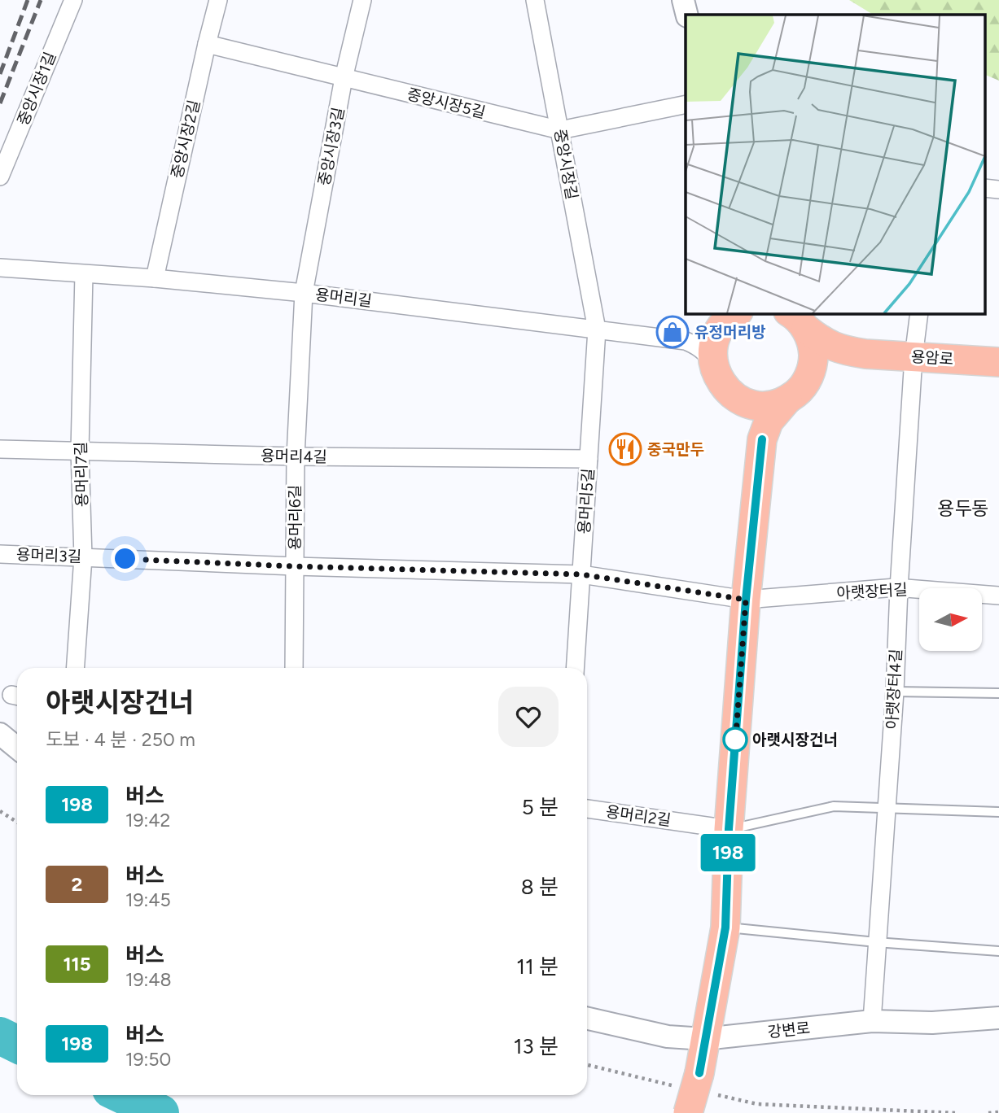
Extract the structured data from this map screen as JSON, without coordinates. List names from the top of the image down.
{
  "streets": {
    "main road": ["용암로"],
    "street": [
      "중앙시장1길",
      "중앙시장5길",
      "중앙시장2길",
      "중앙시장3길",
      "중앙시장길",
      "용머리길",
      "용머리4길",
      "용머리7길",
      "용머리5길",
      "용머리6길",
      "용머리3길",
      "아랫장터길",
      "아랫장터4길",
      "용머리2길",
      "강변로"
    ]
  },
  "crossings": [
    ["중앙시장5길", "중앙시장2길"],
    ["중앙시장5길", "중앙시장3길"],
    ["중앙시장5길", "중앙시장길"],
    ["중앙시장2길", "용머리길"],
    ["중앙시장3길", "용머리길"],
    ["중앙시장3길", "용머리6길"],
    ["중앙시장길", "용머리길"],
    ["중앙시장길", "용머리5길"],
    ["용머리길", "용머리7길"],
    ["용머리길", "용머리5길"],
    ["용머리길", "용머리6길"],
    ["용암로", "아랫장터4길"],
    ["용머리4길", "용머리7길"],
    ["용머리4길", "용머리5길"],
    ["용머리4길", "용머리6길"],
    ["용머리7길", "용머리3길"],
    ["용머리5길", "용머리3길"],
    ["용머리6길", "용머리3길"],
    ["용머리3길", "아랫장터길"],
    ["아랫장터길", "아랫장터4길"],
    ["아랫장터4길", "강변로"]
  ],
  "districts": ["용두동"],
  "places": {
    "shop": ["유정머리방"],
    "restaurant": ["중국만두"],
    "other": ["아랫시장건너"]
  },
  "lines": ["bus line 198"],
  "north": "right",
  "page": {
    "on_map": "198",
    "heading": ["아랫시장건너", "도보 · 4 분 · 250 m"],
    "list": [
      {
        "mark": "198",
        "name": "버스",
        "note": "19:42",
        "value": "5 분"
      },
      {
        "mark": "2",
        "name": "버스",
        "note": "19:45",
        "value": "8 분"
      },
      {
        "mark": "115",
        "name": "버스",
        "note": "19:48",
        "value": "11 분"
      },
      {
        "mark": "198",
        "name": "버스",
        "note": "19:50",
        "value": "13 분"
      }
    ]
  }
}
